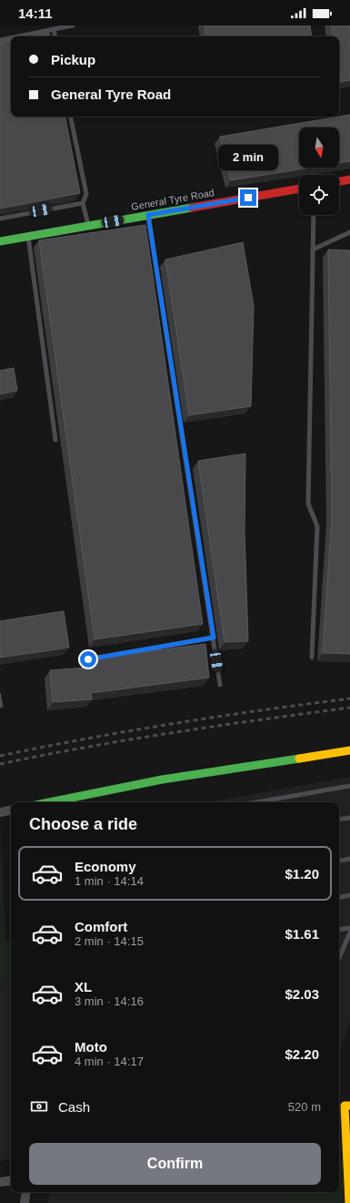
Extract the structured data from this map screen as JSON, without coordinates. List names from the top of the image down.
{
  "streets": {
    "street": ["General Tyre Road"]
  },
  "north": "bottom",
  "page": {
    "status": "14:11",
    "banner": ["Pickup", "General Tyre Road"],
    "bubble": "2 min",
    "heading": "Choose a ride",
    "list": [
      {
        "name": "Economy",
        "note": "1 min · 14:14",
        "value": "$1.20"
      },
      {
        "name": "Comfort",
        "note": "2 min · 14:15",
        "value": "$1.61"
      },
      {
        "name": "XL",
        "note": "3 min · 14:16",
        "value": "$2.03"
      },
      {
        "name": "Moto",
        "note": "4 min · 14:17",
        "value": "$2.20"
      }
    ],
    "pay": ["Cash", "520 m"],
    "buttons": "Confirm"
  }
}
